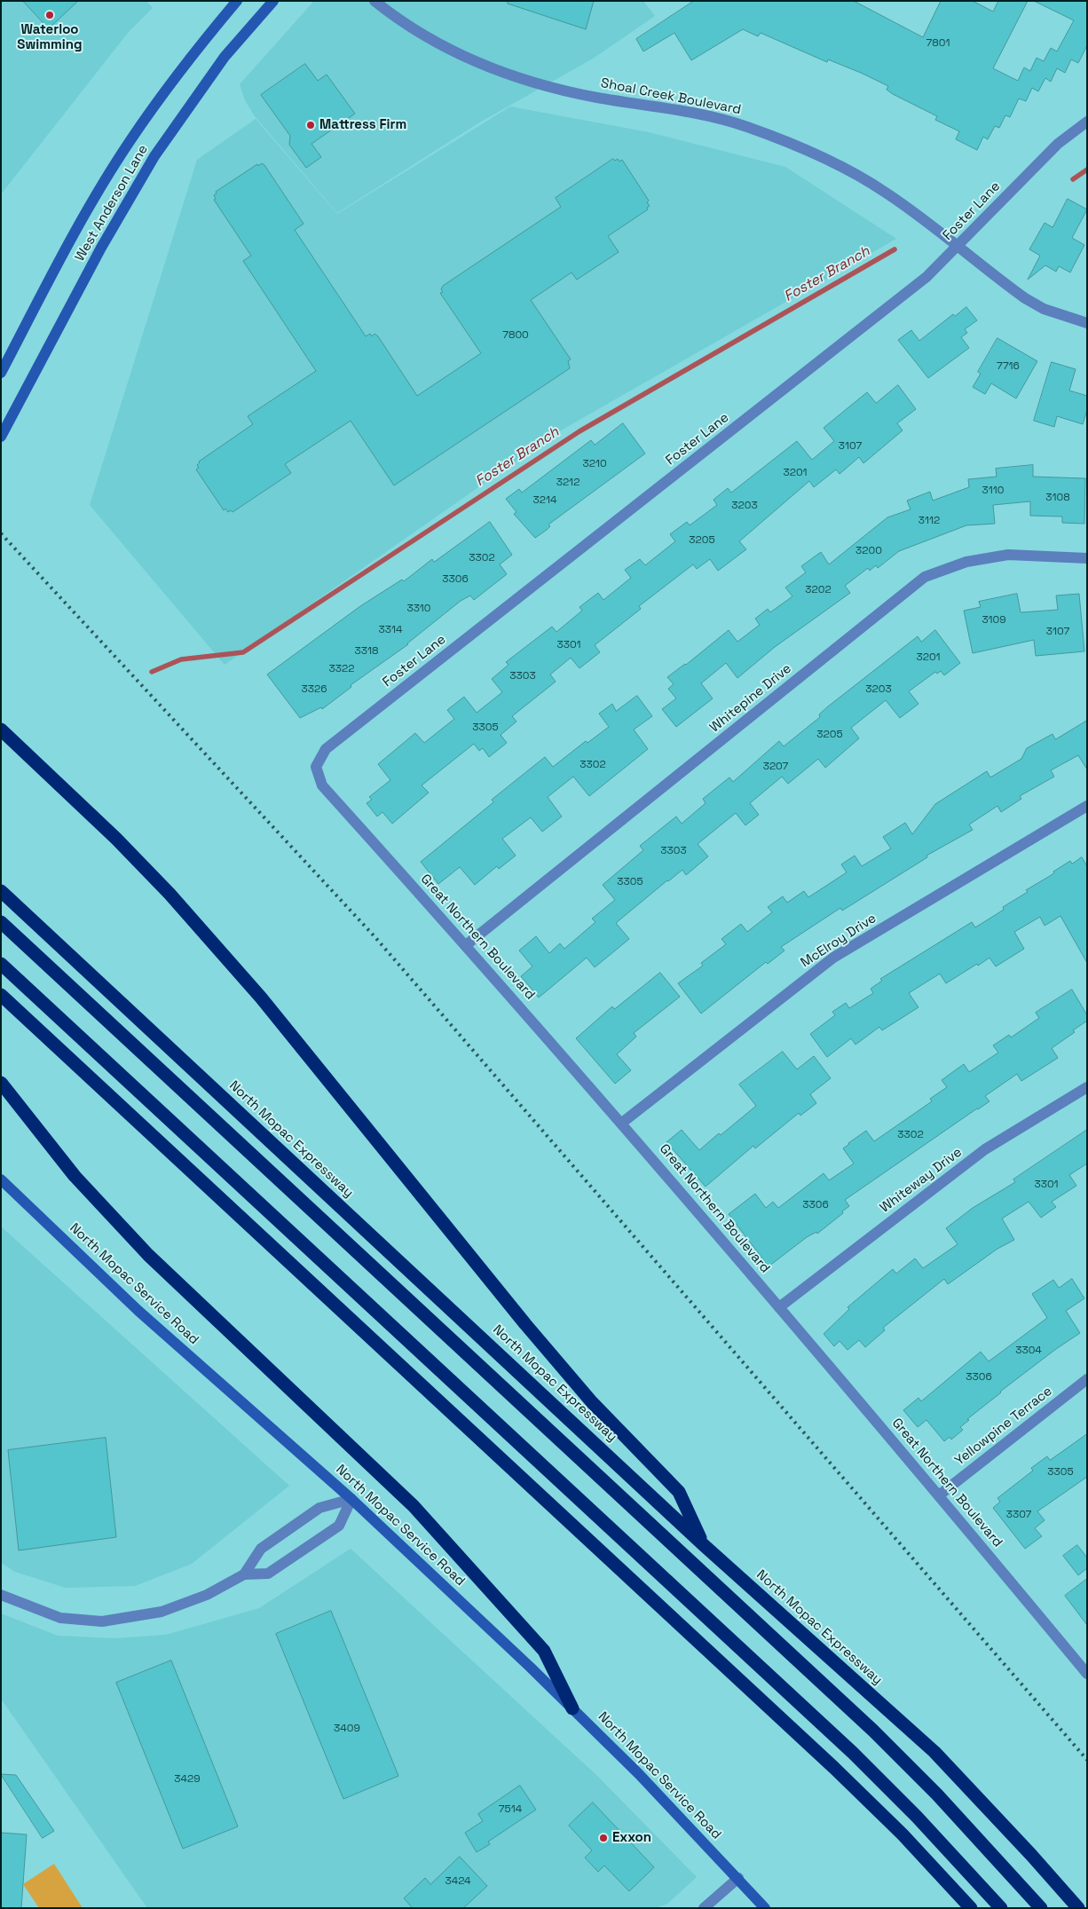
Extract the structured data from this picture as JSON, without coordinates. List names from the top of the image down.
{
  "streets": {
    "highway": ["North Mopac Expressway"],
    "main road": ["West Anderson Lane", "North Mopac Service Road"],
    "street": [
      "Shoal Creek Boulevard",
      "Foster Lane",
      "Whitepine Drive",
      "Great Northern Boulevard",
      "McElroy Drive",
      "Whiteway Drive",
      "Yellowpine Terrace"
    ]
  },
  "crossings": [
    ["Shoal Creek Boulevard", "Foster Lane"],
    ["Foster Lane", "Great Northern Boulevard"],
    ["Whitepine Drive", "Great Northern Boulevard"],
    ["Great Northern Boulevard", "McElroy Drive"],
    ["Great Northern Boulevard", "Whiteway Drive"],
    ["Great Northern Boulevard", "Yellowpine Terrace"]
  ],
  "water": ["Foster Branch"],
  "places": ["Waterloo Swimming", "Mattress Firm", "Exxon"],
  "house_numbers": [
    "7801",
    "7800",
    "7716",
    "3107",
    "3210",
    "3201",
    "3212",
    "3110",
    "3108",
    "3214",
    "3203",
    "3112",
    "3205",
    "3200",
    "3302",
    "3306",
    "3202",
    "3310",
    "3109",
    "3314",
    "3107",
    "3301",
    "3318",
    "3201",
    "3322",
    "3303",
    "3326",
    "3203",
    "3305",
    "3205",
    "3302",
    "3207",
    "3303",
    "3305",
    "3302",
    "3301",
    "3306",
    "3304",
    "3306",
    "3305",
    "3307",
    "3409",
    "3429",
    "7514",
    "3424"
  ]
}
